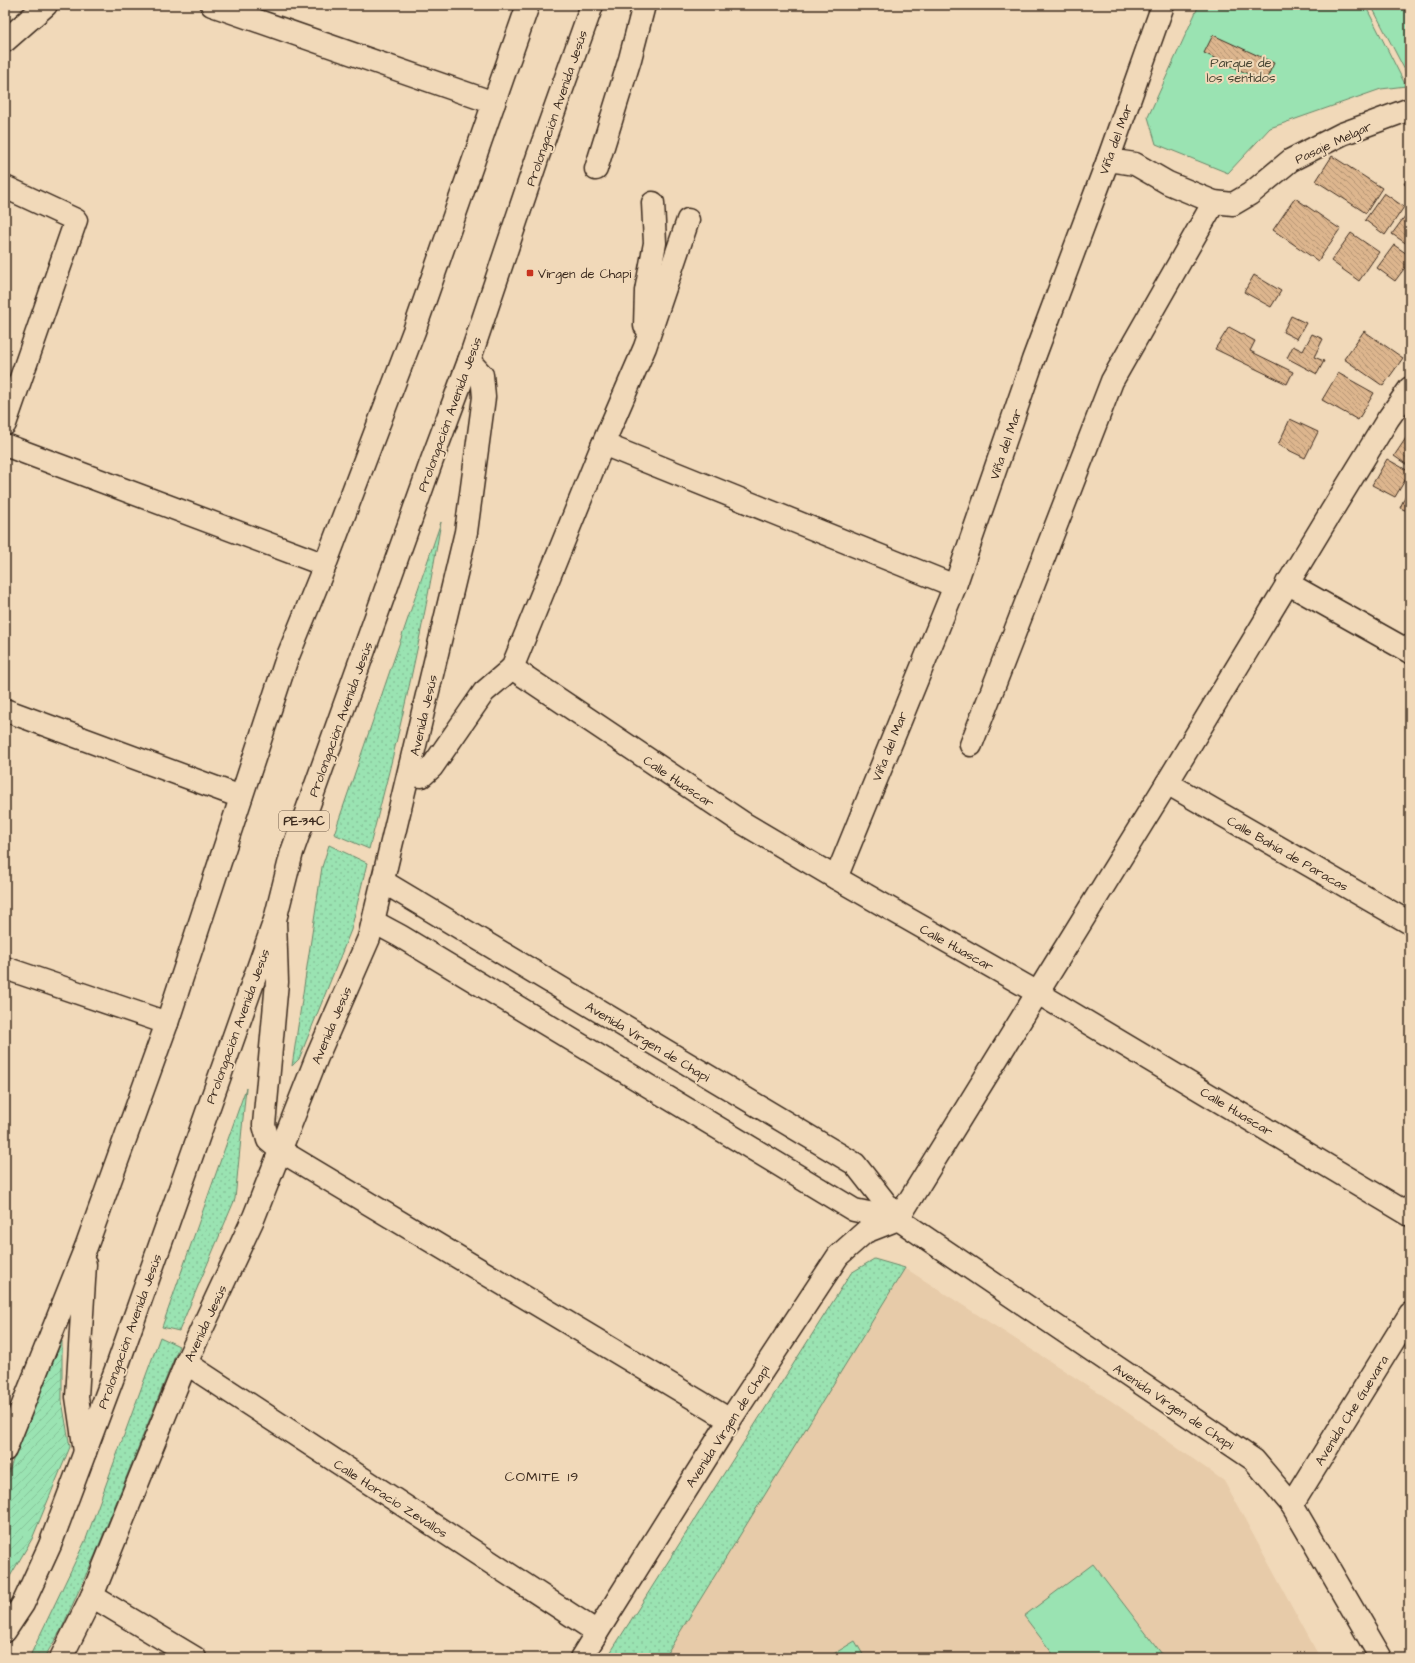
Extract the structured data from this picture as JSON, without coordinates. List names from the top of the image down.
{
  "streets": {
    "street": [
      "Prolongación Avenida Jesús",
      "Viña del Mar",
      "Pasaje Melgar",
      "Avenida Jesús",
      "Calle Huascar",
      "PE-34C",
      "Calle Bahía de Paracas",
      "Avenida Virgen de Chapi",
      "Avenida Che Guevara",
      "Calle Horacio Zevallos"
    ]
  },
  "crossings": [
    ["Prolongación Avenida Jesús", "Avenida Jesús"],
    ["Viña del Mar", "Pasaje Melgar"],
    ["Viña del Mar", "Calle Huascar"],
    ["Avenida Jesús", "Avenida Virgen de Chapi"],
    ["Avenida Jesús", "Calle Horacio Zevallos"],
    ["Avenida Virgen de Chapi", "Avenida Che Guevara"],
    ["Avenida Virgen de Chapi", "Calle Horacio Zevallos"]
  ],
  "districts": ["COMITE 19"],
  "parks": ["Parque de los sentidos"],
  "places": {
    "transit": ["Virgen de Chapi"]
  }
}
